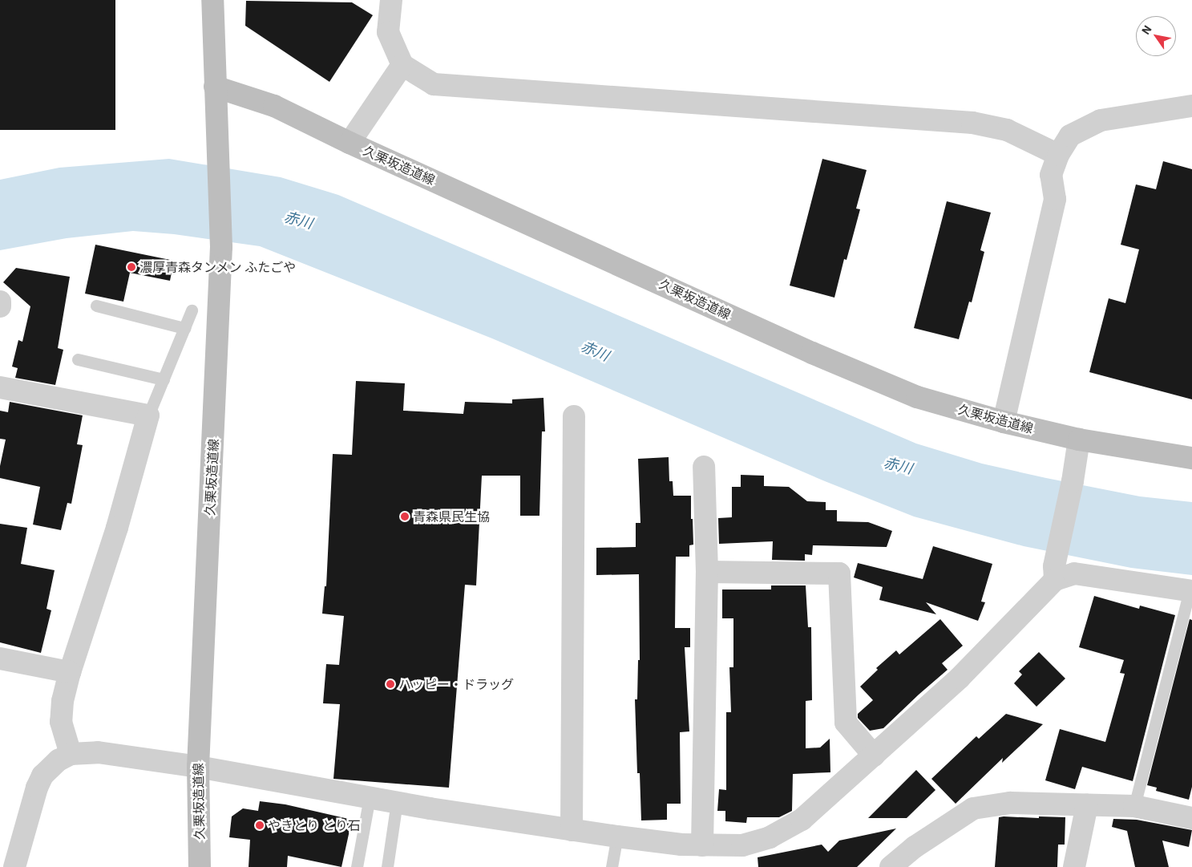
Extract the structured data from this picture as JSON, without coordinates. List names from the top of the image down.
{
  "streets": {
    "main road": ["久栗坂造道線"]
  },
  "water": ["赤川"],
  "places": [
    "濃厚青森タンメン ふたごや",
    "青森県民生協",
    "ハッピー・ドラッグ",
    "やきとり とり石"
  ],
  "north": "top left"
}
